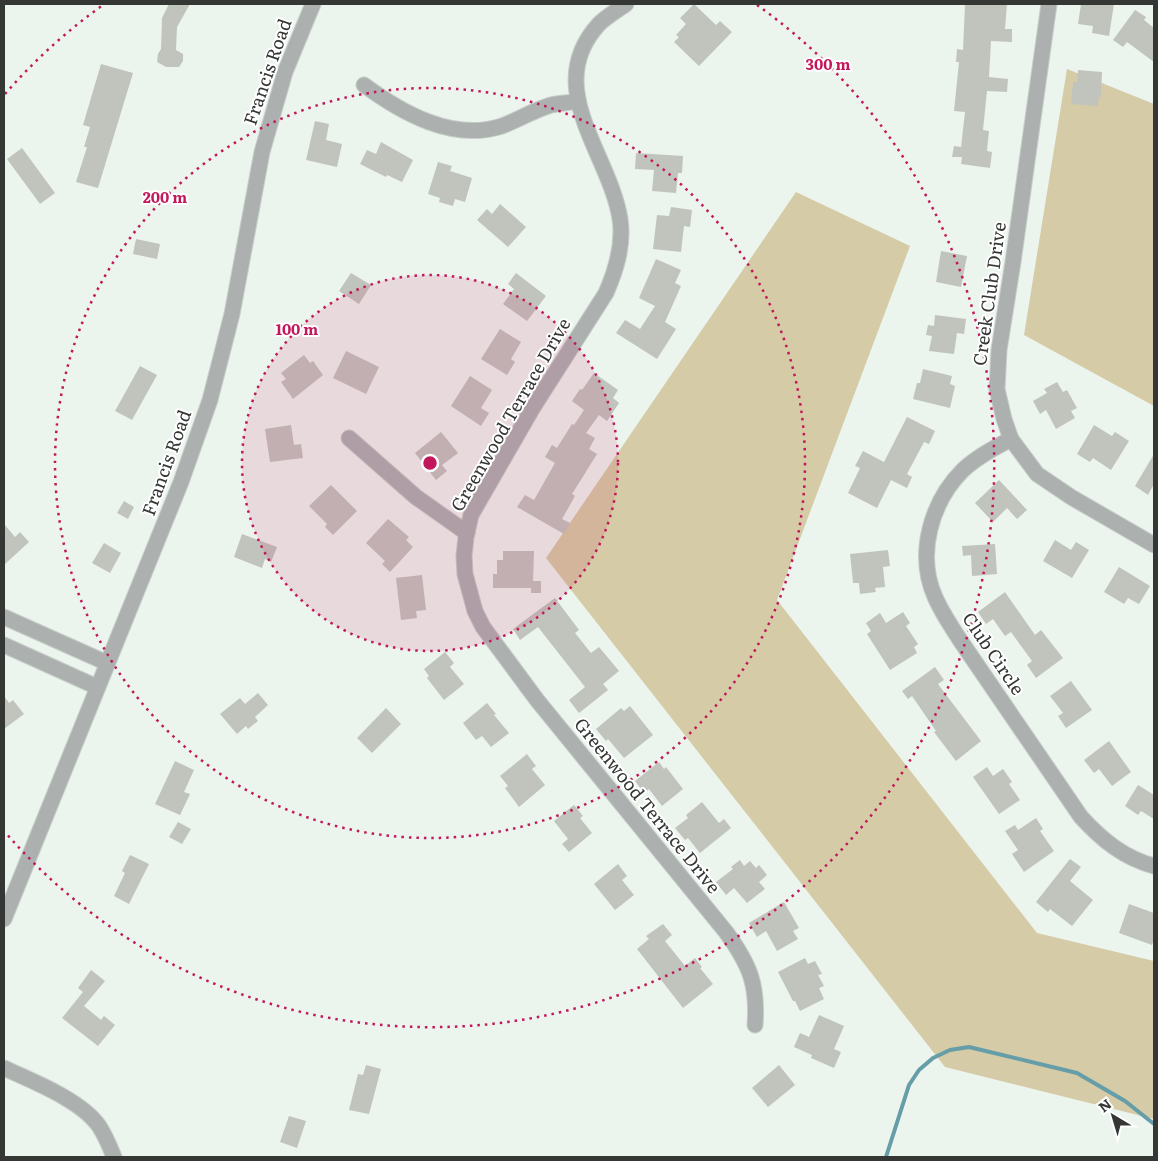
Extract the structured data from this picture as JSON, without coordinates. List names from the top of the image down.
{
  "streets": {
    "street": [
      "Francis Road",
      "Creek Club Drive",
      "Greenwood Terrace Drive",
      "Club Circle"
    ]
  },
  "crossings": [
    ["Creek Club Drive", "Club Circle"]
  ],
  "north": "top left",
  "rings": ["300 m", "200 m", "100 m"]
}
